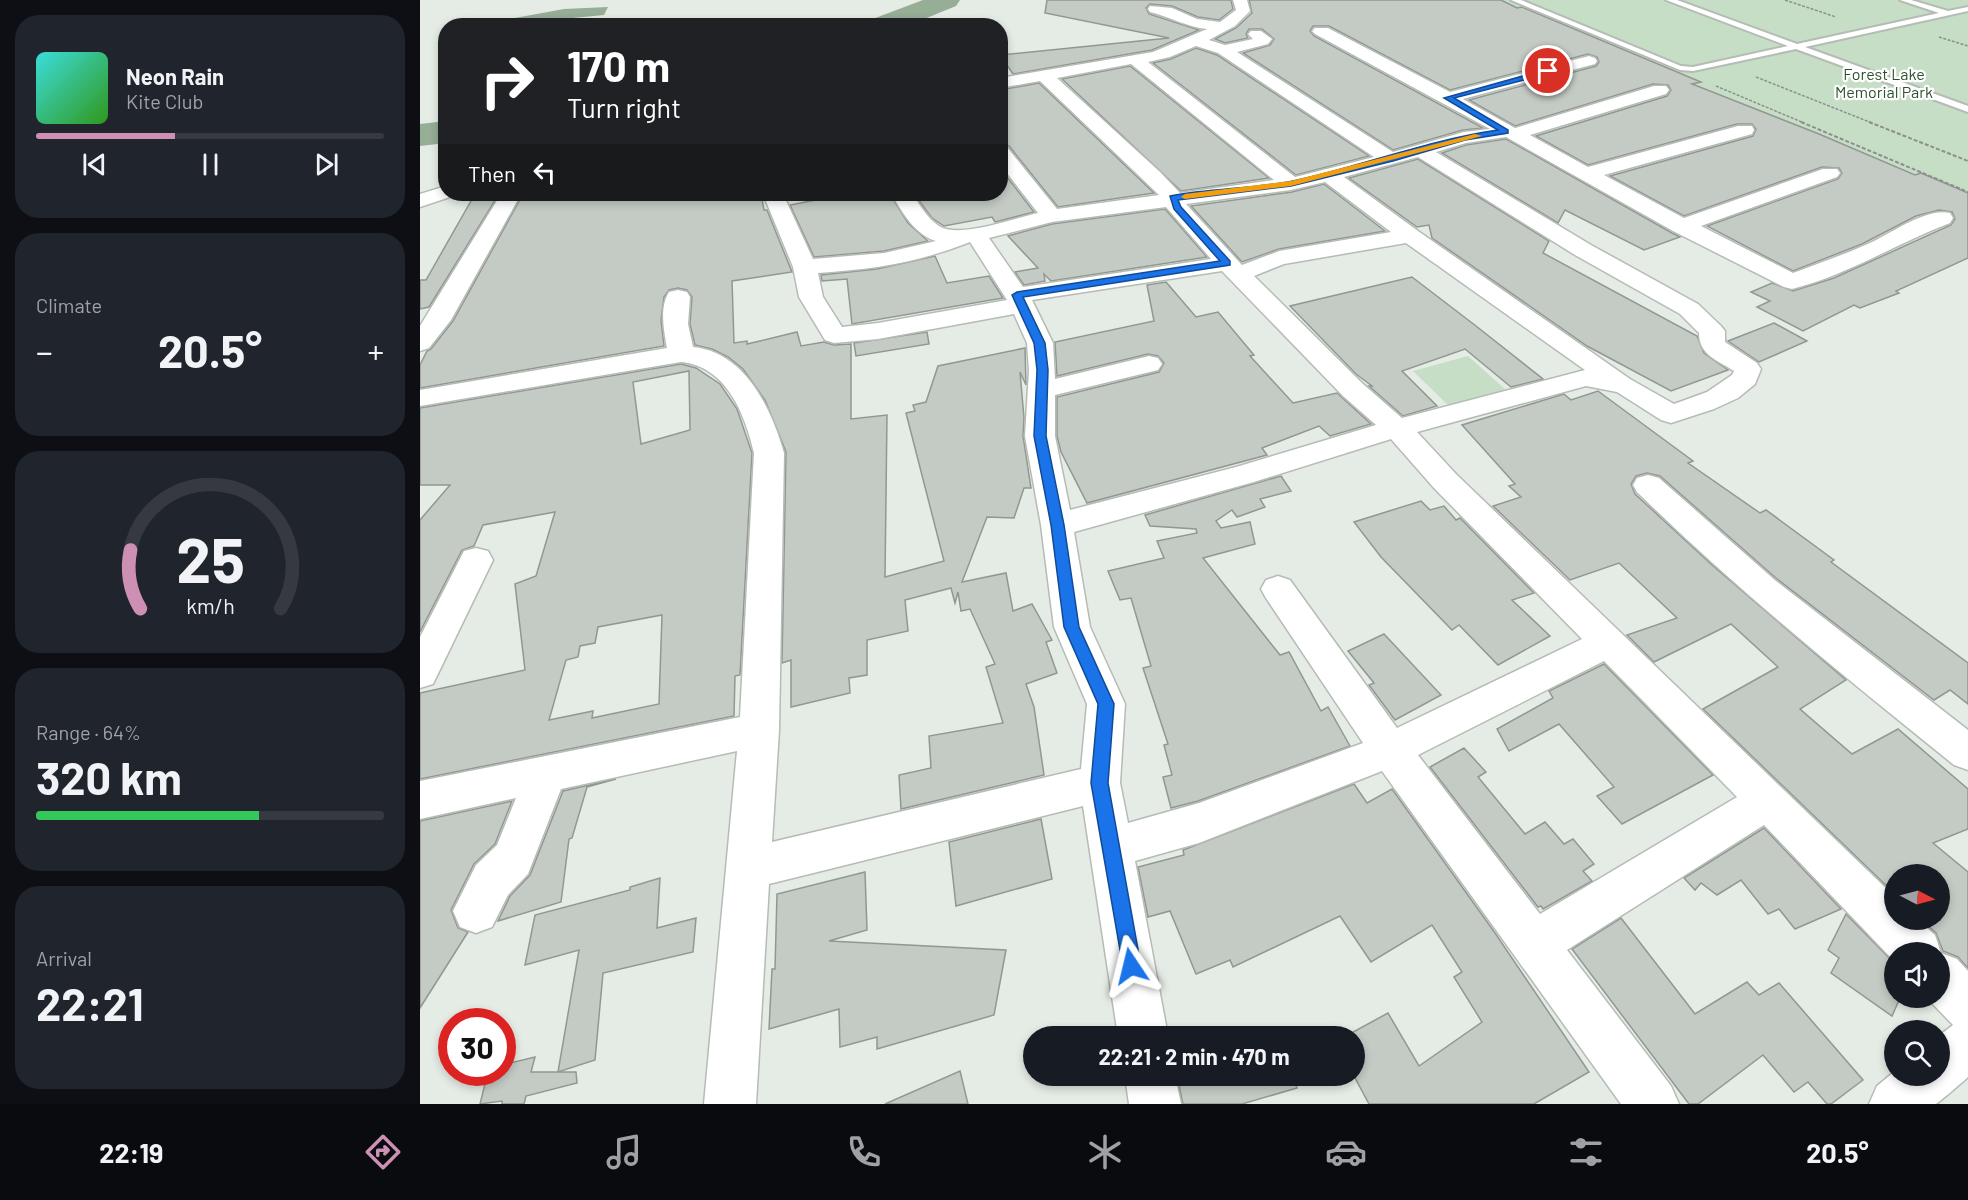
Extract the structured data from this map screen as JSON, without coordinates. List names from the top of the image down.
{
  "parks": ["Forest Lake Memorial Park"],
  "north": "right",
  "page": {
    "turn": ["170 m", "Turn right"],
    "song": ["Neon Rain", "Kite Club"],
    "then": "Then",
    "tile": [
      "Climate",
      ["Range · 64%", "320 km"],
      ["Arrival", "22:21"]
    ],
    "heat": ["−", "20.5°", "+"],
    "limit": "30",
    "trip": "22:21 · 2 min · 470 m",
    "tabs": ["22:19", "20.5°"],
    "gauge": ["25", "km/h"]
  }
}
